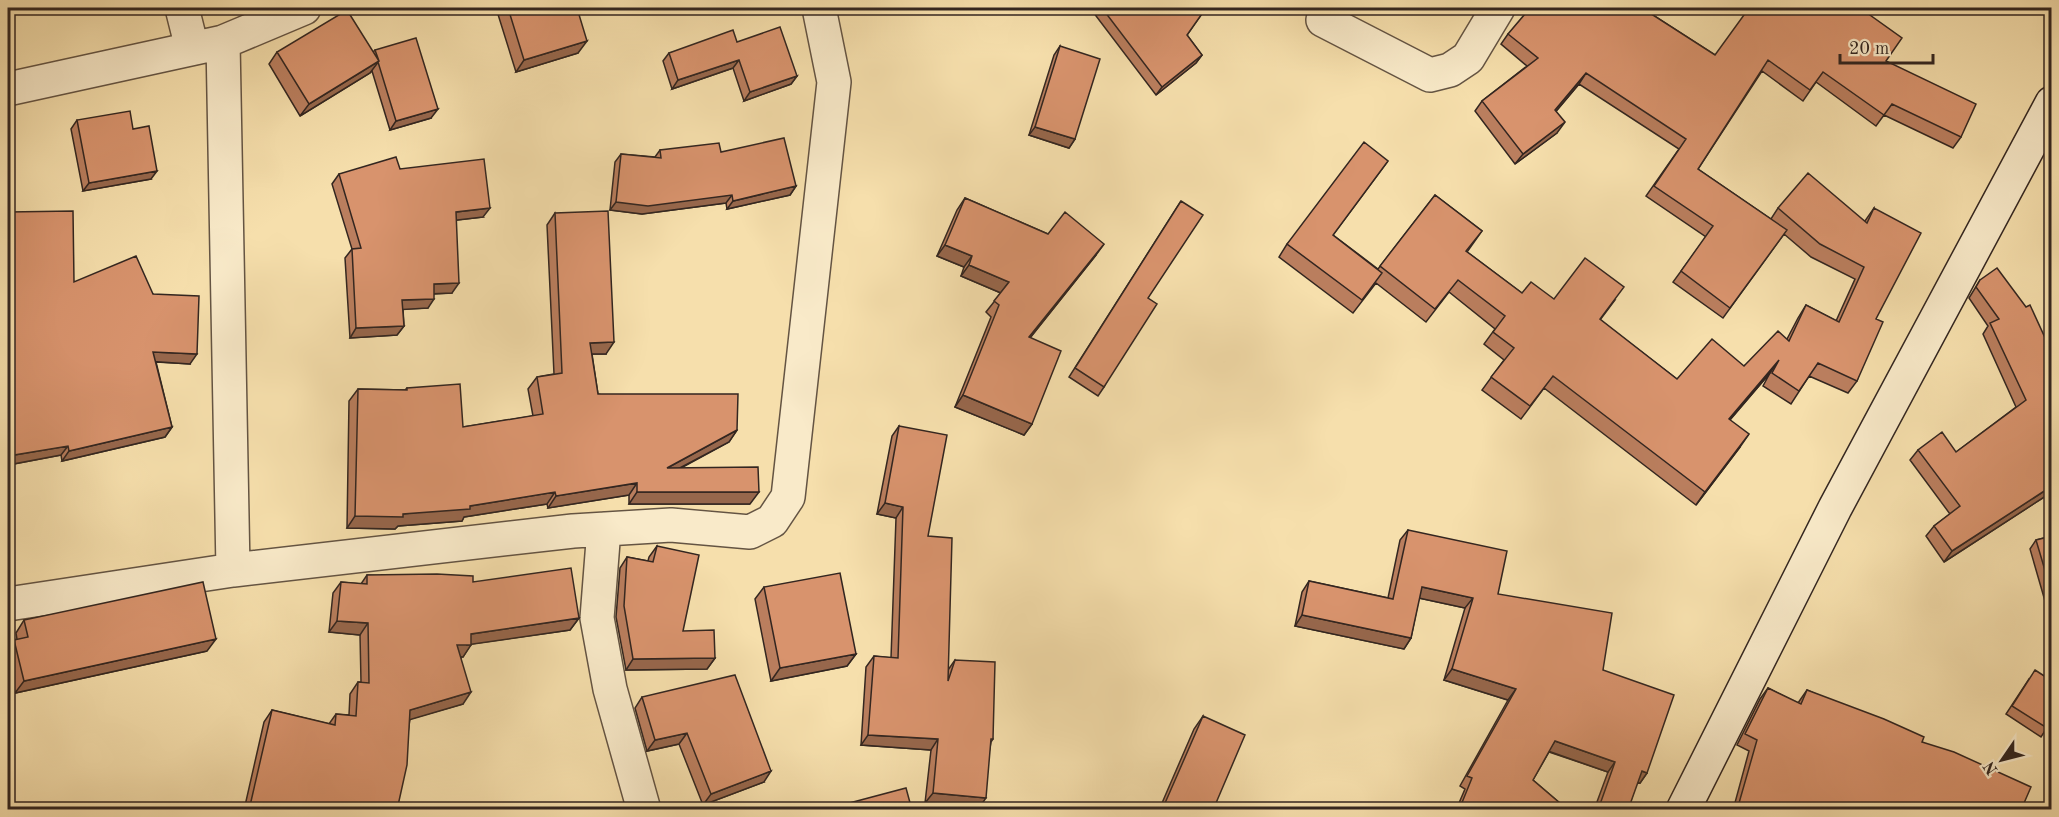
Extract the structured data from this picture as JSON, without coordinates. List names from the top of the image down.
{
  "scale_bar": "20 m",
  "north": "bottom left"
}
